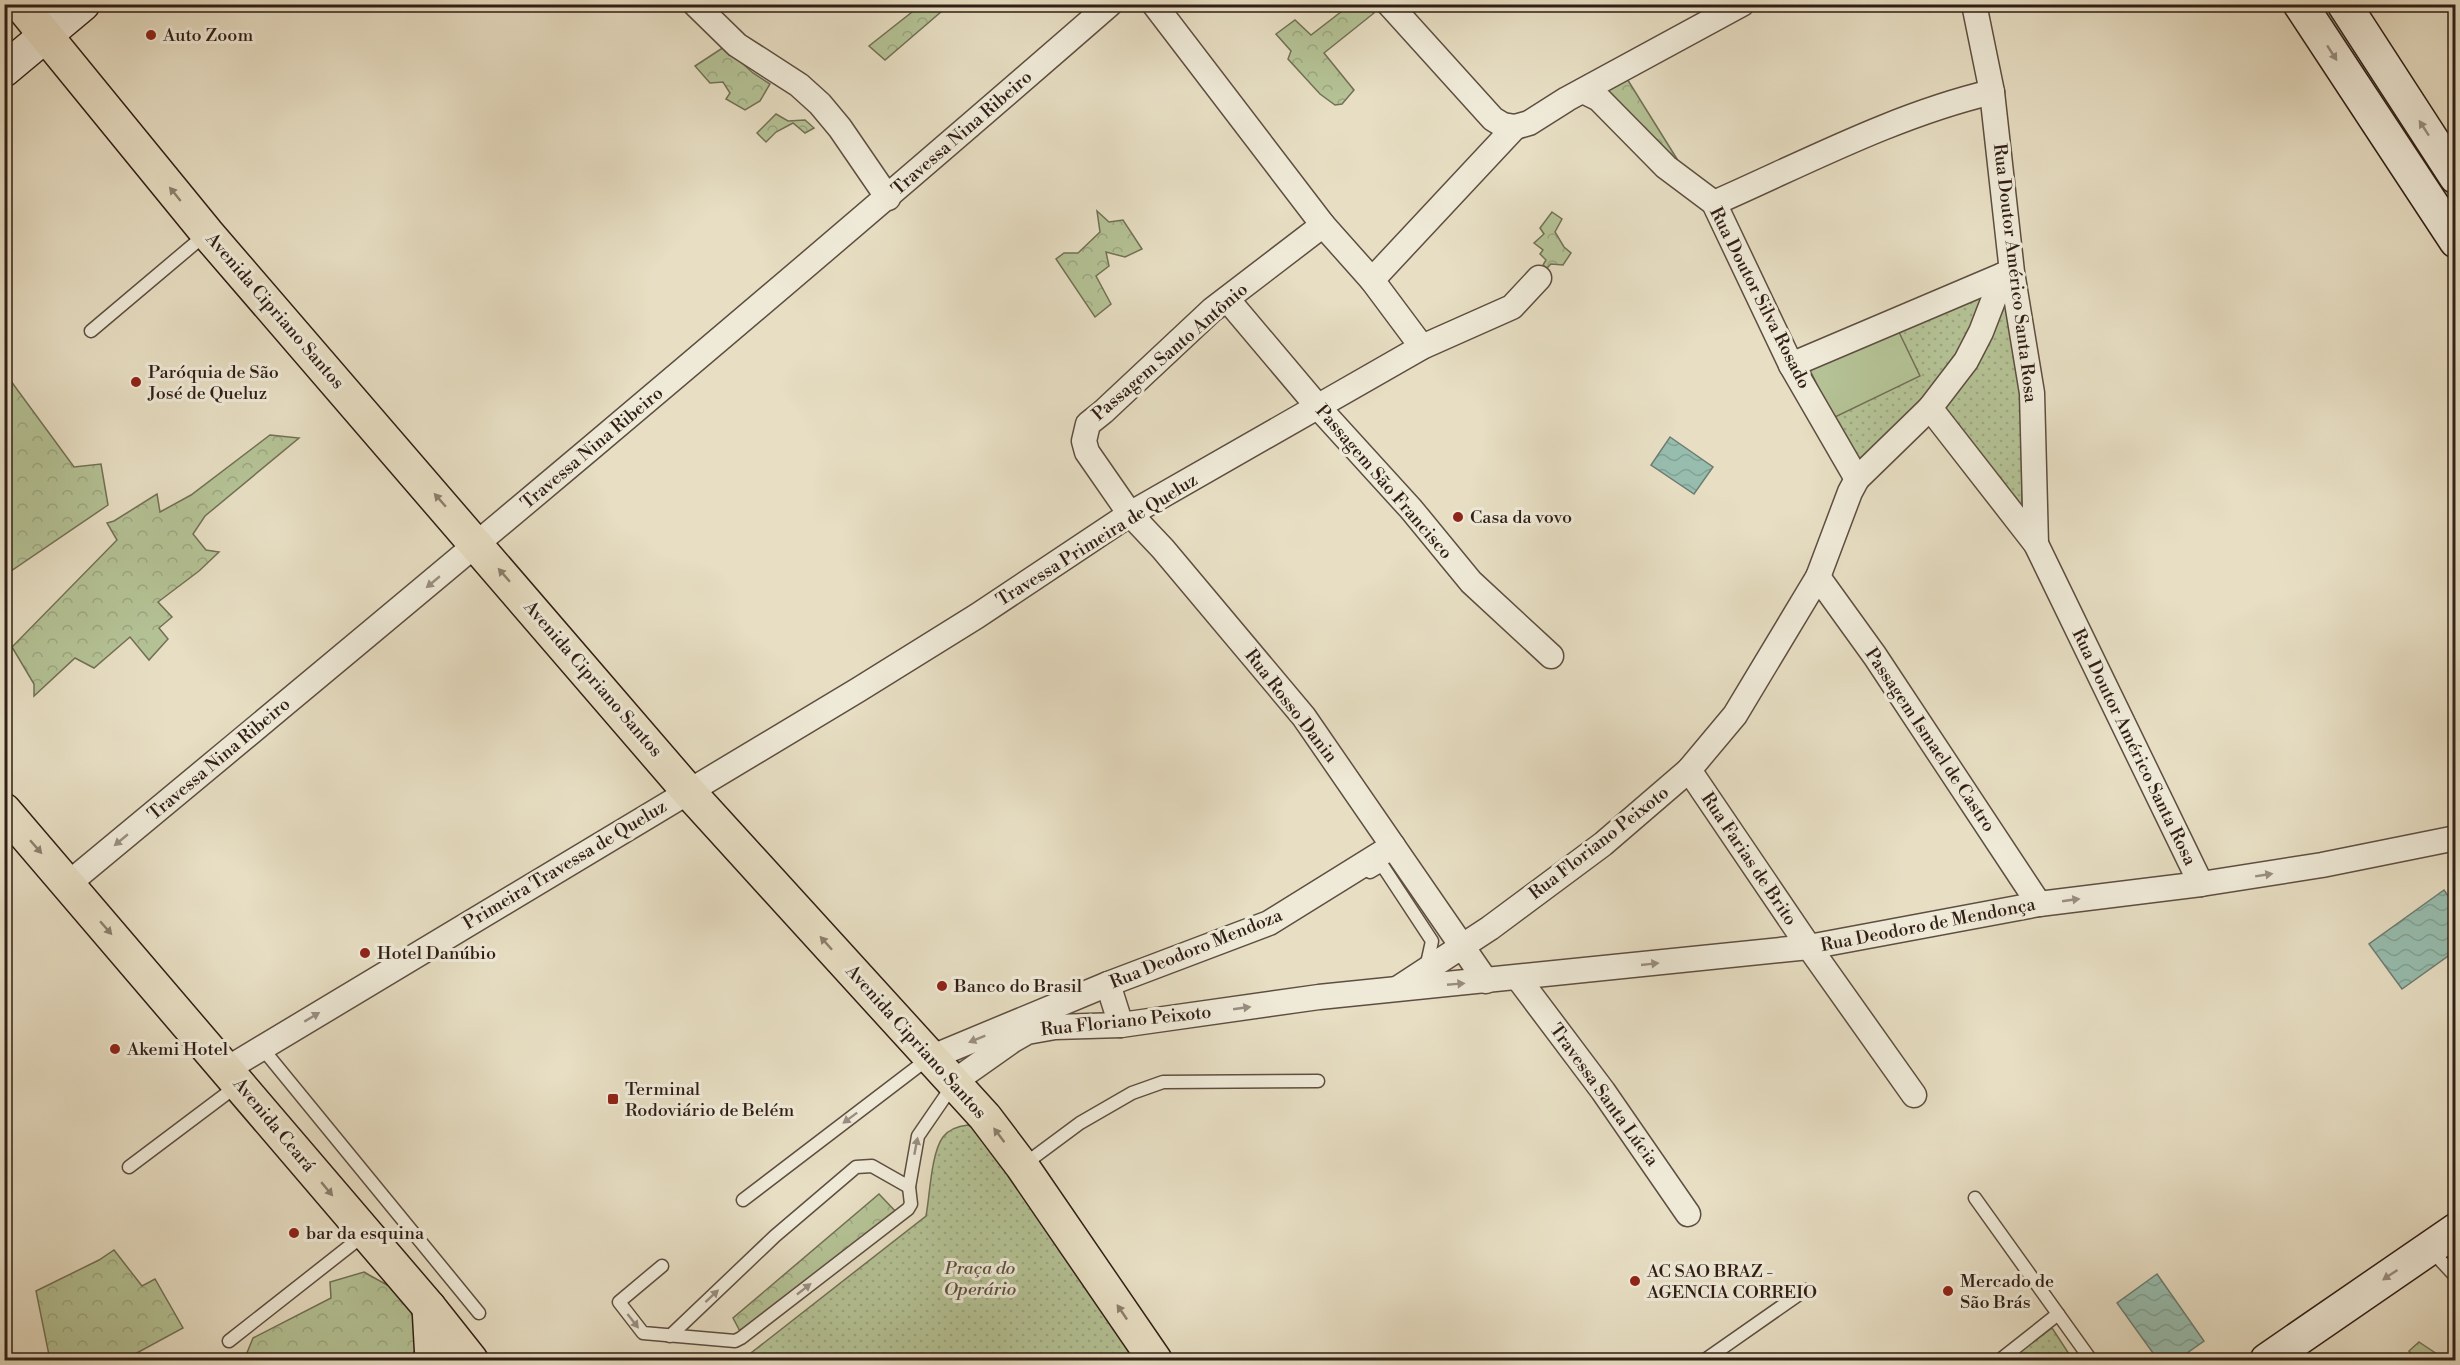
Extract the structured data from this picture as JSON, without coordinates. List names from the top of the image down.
{
  "streets": {
    "main road": ["Avenida Cipriano Santos", "Avenida Ceará"],
    "street": [
      "Travessa Nina Ribeiro",
      "Rua Doutor Américo Santa Rosa",
      "Rua Doutor Silva Rosado",
      "Passagem Santo Antônio",
      "Passagem São Francisco",
      "Travessa Primeira de Queluz",
      "Rua Rosso Danin",
      "Passagem Ismael de Castro",
      "Rua Floriano Peixoto",
      "Rua Farias de Brito",
      "Primeira Travessa de Queluz",
      "Rua Deodoro de Mendonça",
      "Rua Deodoro Mendoza",
      "Travessa Santa Lúcia"
    ]
  },
  "crossings": [
    ["Travessa Nina Ribeiro", "Avenida Cipriano Santos"],
    ["Travessa Nina Ribeiro", "Avenida Ceará"],
    ["Rua Doutor Américo Santa Rosa", "Rua Floriano Peixoto"],
    ["Rua Doutor Américo Santa Rosa", "Rua Deodoro de Mendonça"],
    ["Rua Doutor Silva Rosado", "Rua Floriano Peixoto"],
    ["Avenida Cipriano Santos", "Travessa Primeira de Queluz"],
    ["Avenida Cipriano Santos", "Rua Floriano Peixoto"],
    ["Avenida Cipriano Santos", "Primeira Travessa de Queluz"],
    ["Passagem Santo Antônio", "Passagem São Francisco"],
    ["Passagem Santo Antônio", "Rua Rosso Danin"],
    ["Passagem São Francisco", "Travessa Primeira de Queluz"],
    ["Travessa Primeira de Queluz", "Rua Rosso Danin"],
    ["Travessa Primeira de Queluz", "Primeira Travessa de Queluz"],
    ["Rua Rosso Danin", "Rua Floriano Peixoto"],
    ["Rua Rosso Danin", "Rua Deodoro de Mendonça"],
    ["Rua Rosso Danin", "Rua Deodoro Mendoza"],
    ["Passagem Ismael de Castro", "Rua Floriano Peixoto"],
    ["Passagem Ismael de Castro", "Rua Deodoro de Mendonça"],
    ["Rua Floriano Peixoto", "Rua Farias de Brito"],
    ["Rua Floriano Peixoto", "Rua Deodoro de Mendonça"],
    ["Rua Floriano Peixoto", "Rua Deodoro Mendoza"],
    ["Rua Farias de Brito", "Rua Deodoro de Mendonça"],
    ["Primeira Travessa de Queluz", "Avenida Ceará"],
    ["Rua Deodoro de Mendonça", "Travessa Santa Lúcia"]
  ],
  "one_way": [
    "Travessa Nina Ribeiro",
    "Avenida Cipriano Santos",
    "Primeira Travessa de Queluz",
    "Rua Deodoro de Mendonça",
    "Avenida Ceará"
  ],
  "parks": ["Praça do Operário"],
  "places": {
    "other": [
      "Auto Zoom",
      "Paróquia de São José de Queluz",
      "Casa da vovo",
      "Hotel Danúbio",
      "Banco do Brasil",
      "Akemi Hotel",
      "bar da esquina",
      "AC SAO BRAZ - AGENCIA CORREIO",
      "Mercado de São Brás"
    ],
    "transit": ["Terminal Rodoviário de Belém"]
  }
}
